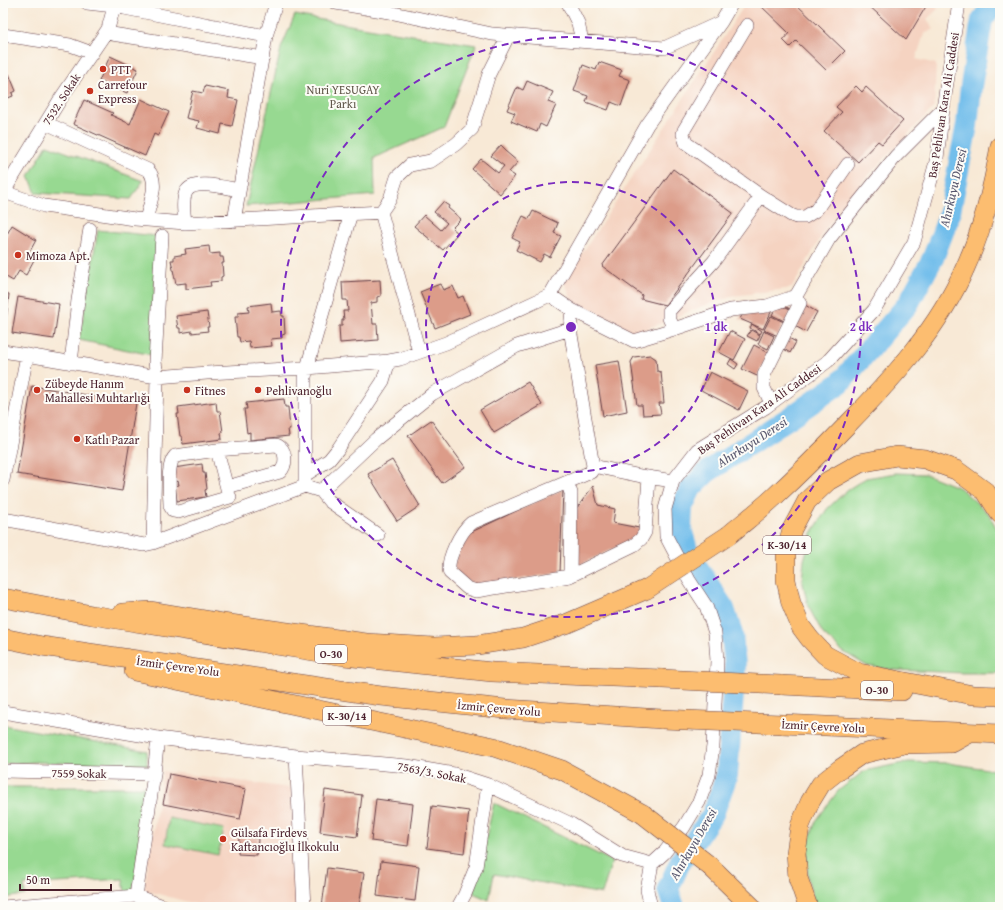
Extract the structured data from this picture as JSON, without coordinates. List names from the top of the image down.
{
  "streets": {
    "highway": ["K-30/14", "O-30", "İzmir Çevre Yolu"],
    "street": [
      "7532. Sokak",
      "Baş Pehlivan Kara Ali Caddesi",
      "7563/3. Sokak",
      "7559 Sokak"
    ]
  },
  "crossings": [
    ["Baş Pehlivan Kara Ali Caddesi", "7563/3. Sokak"],
    ["K-30/14", "O-30"],
    ["K-30/14", "İzmir Çevre Yolu"]
  ],
  "water": ["Ahırkuyu Deresi"],
  "parks": ["Nuri YESUGAY Parkı"],
  "places": [
    "PTT",
    "Carrefour Express",
    "Mimoza Apt.",
    "Zübeyde Hanım Mahallesi Muhtarlığı",
    "Fitnes",
    "Pehlivanoğlu",
    "Katlı Pazar",
    "Gülsafa Firdevs Kaftancıoğlu İlkokulu"
  ],
  "scale_bar": "50 m",
  "rings": ["1 dk", "2 dk"]
}
